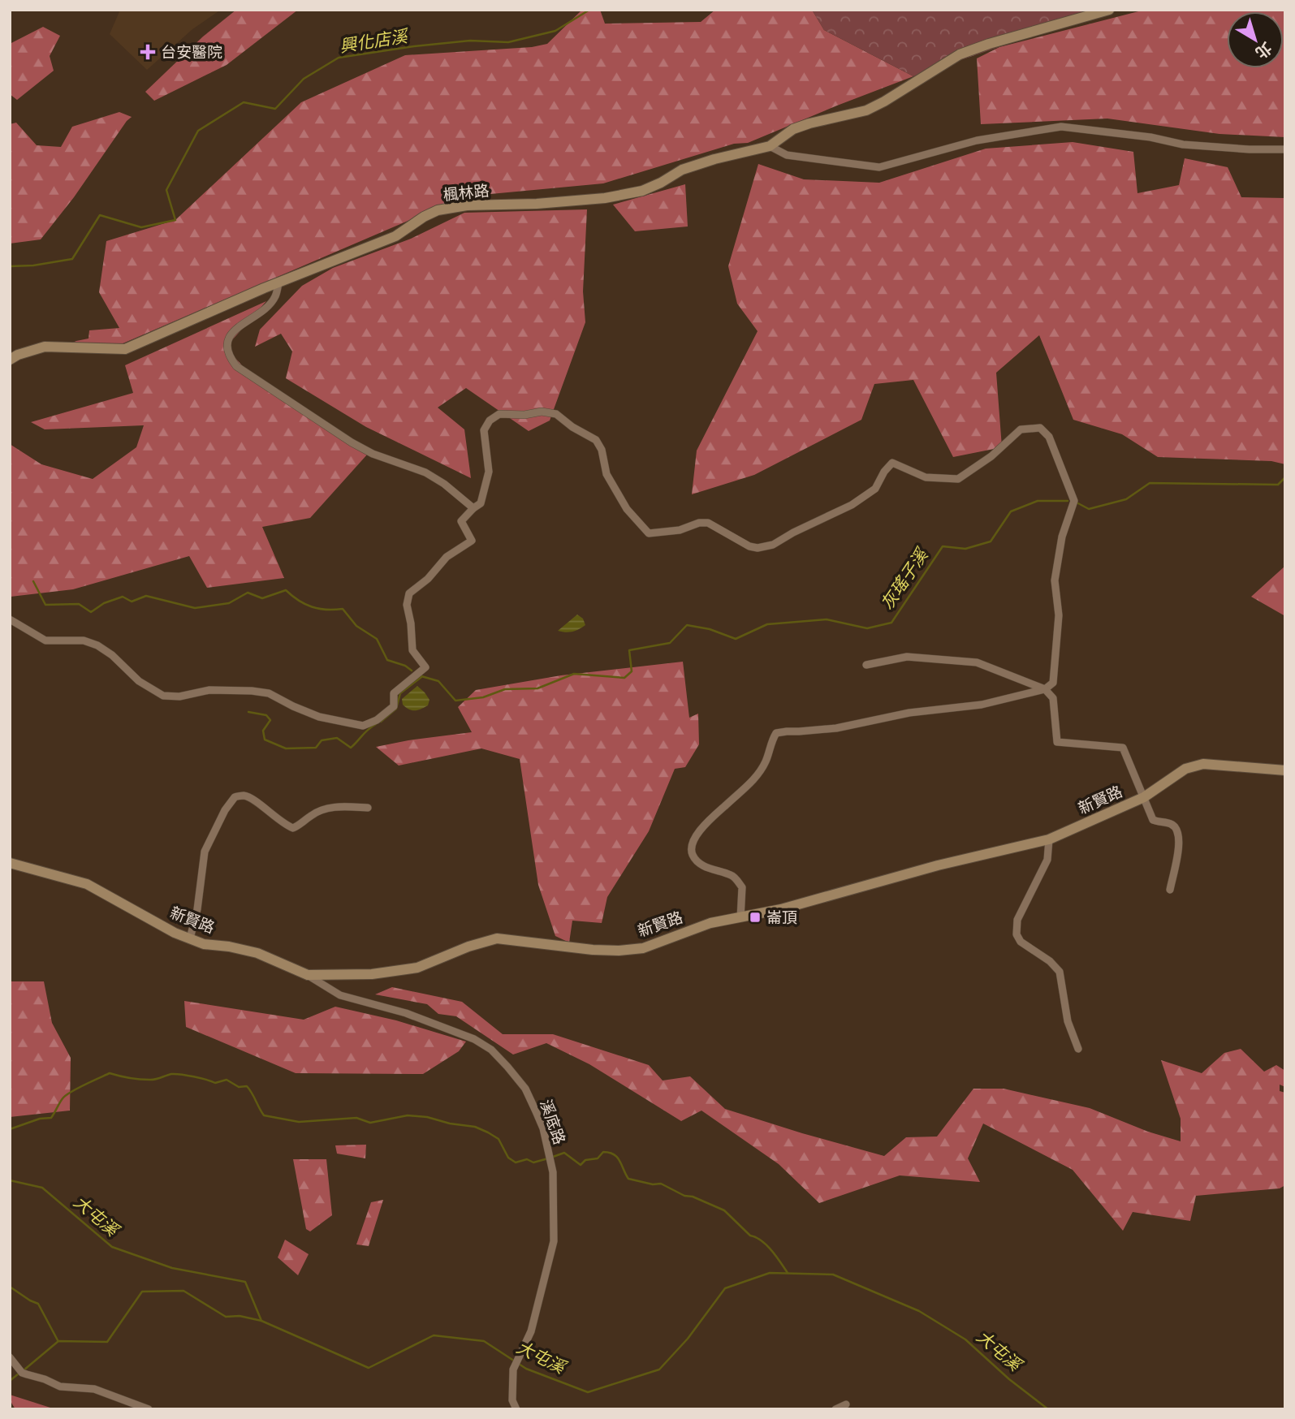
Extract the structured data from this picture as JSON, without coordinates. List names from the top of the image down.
{
  "streets": {
    "street": ["楓林路", "新賢路", "溪底路"]
  },
  "crossings": [
    ["新賢路", "溪底路"]
  ],
  "water": ["興化店溪", "灰瑤子溪", "大屯溪"],
  "places": {
    "health": ["台安醫院"],
    "transit": ["崙頂"]
  },
  "north": "bottom right"
}
